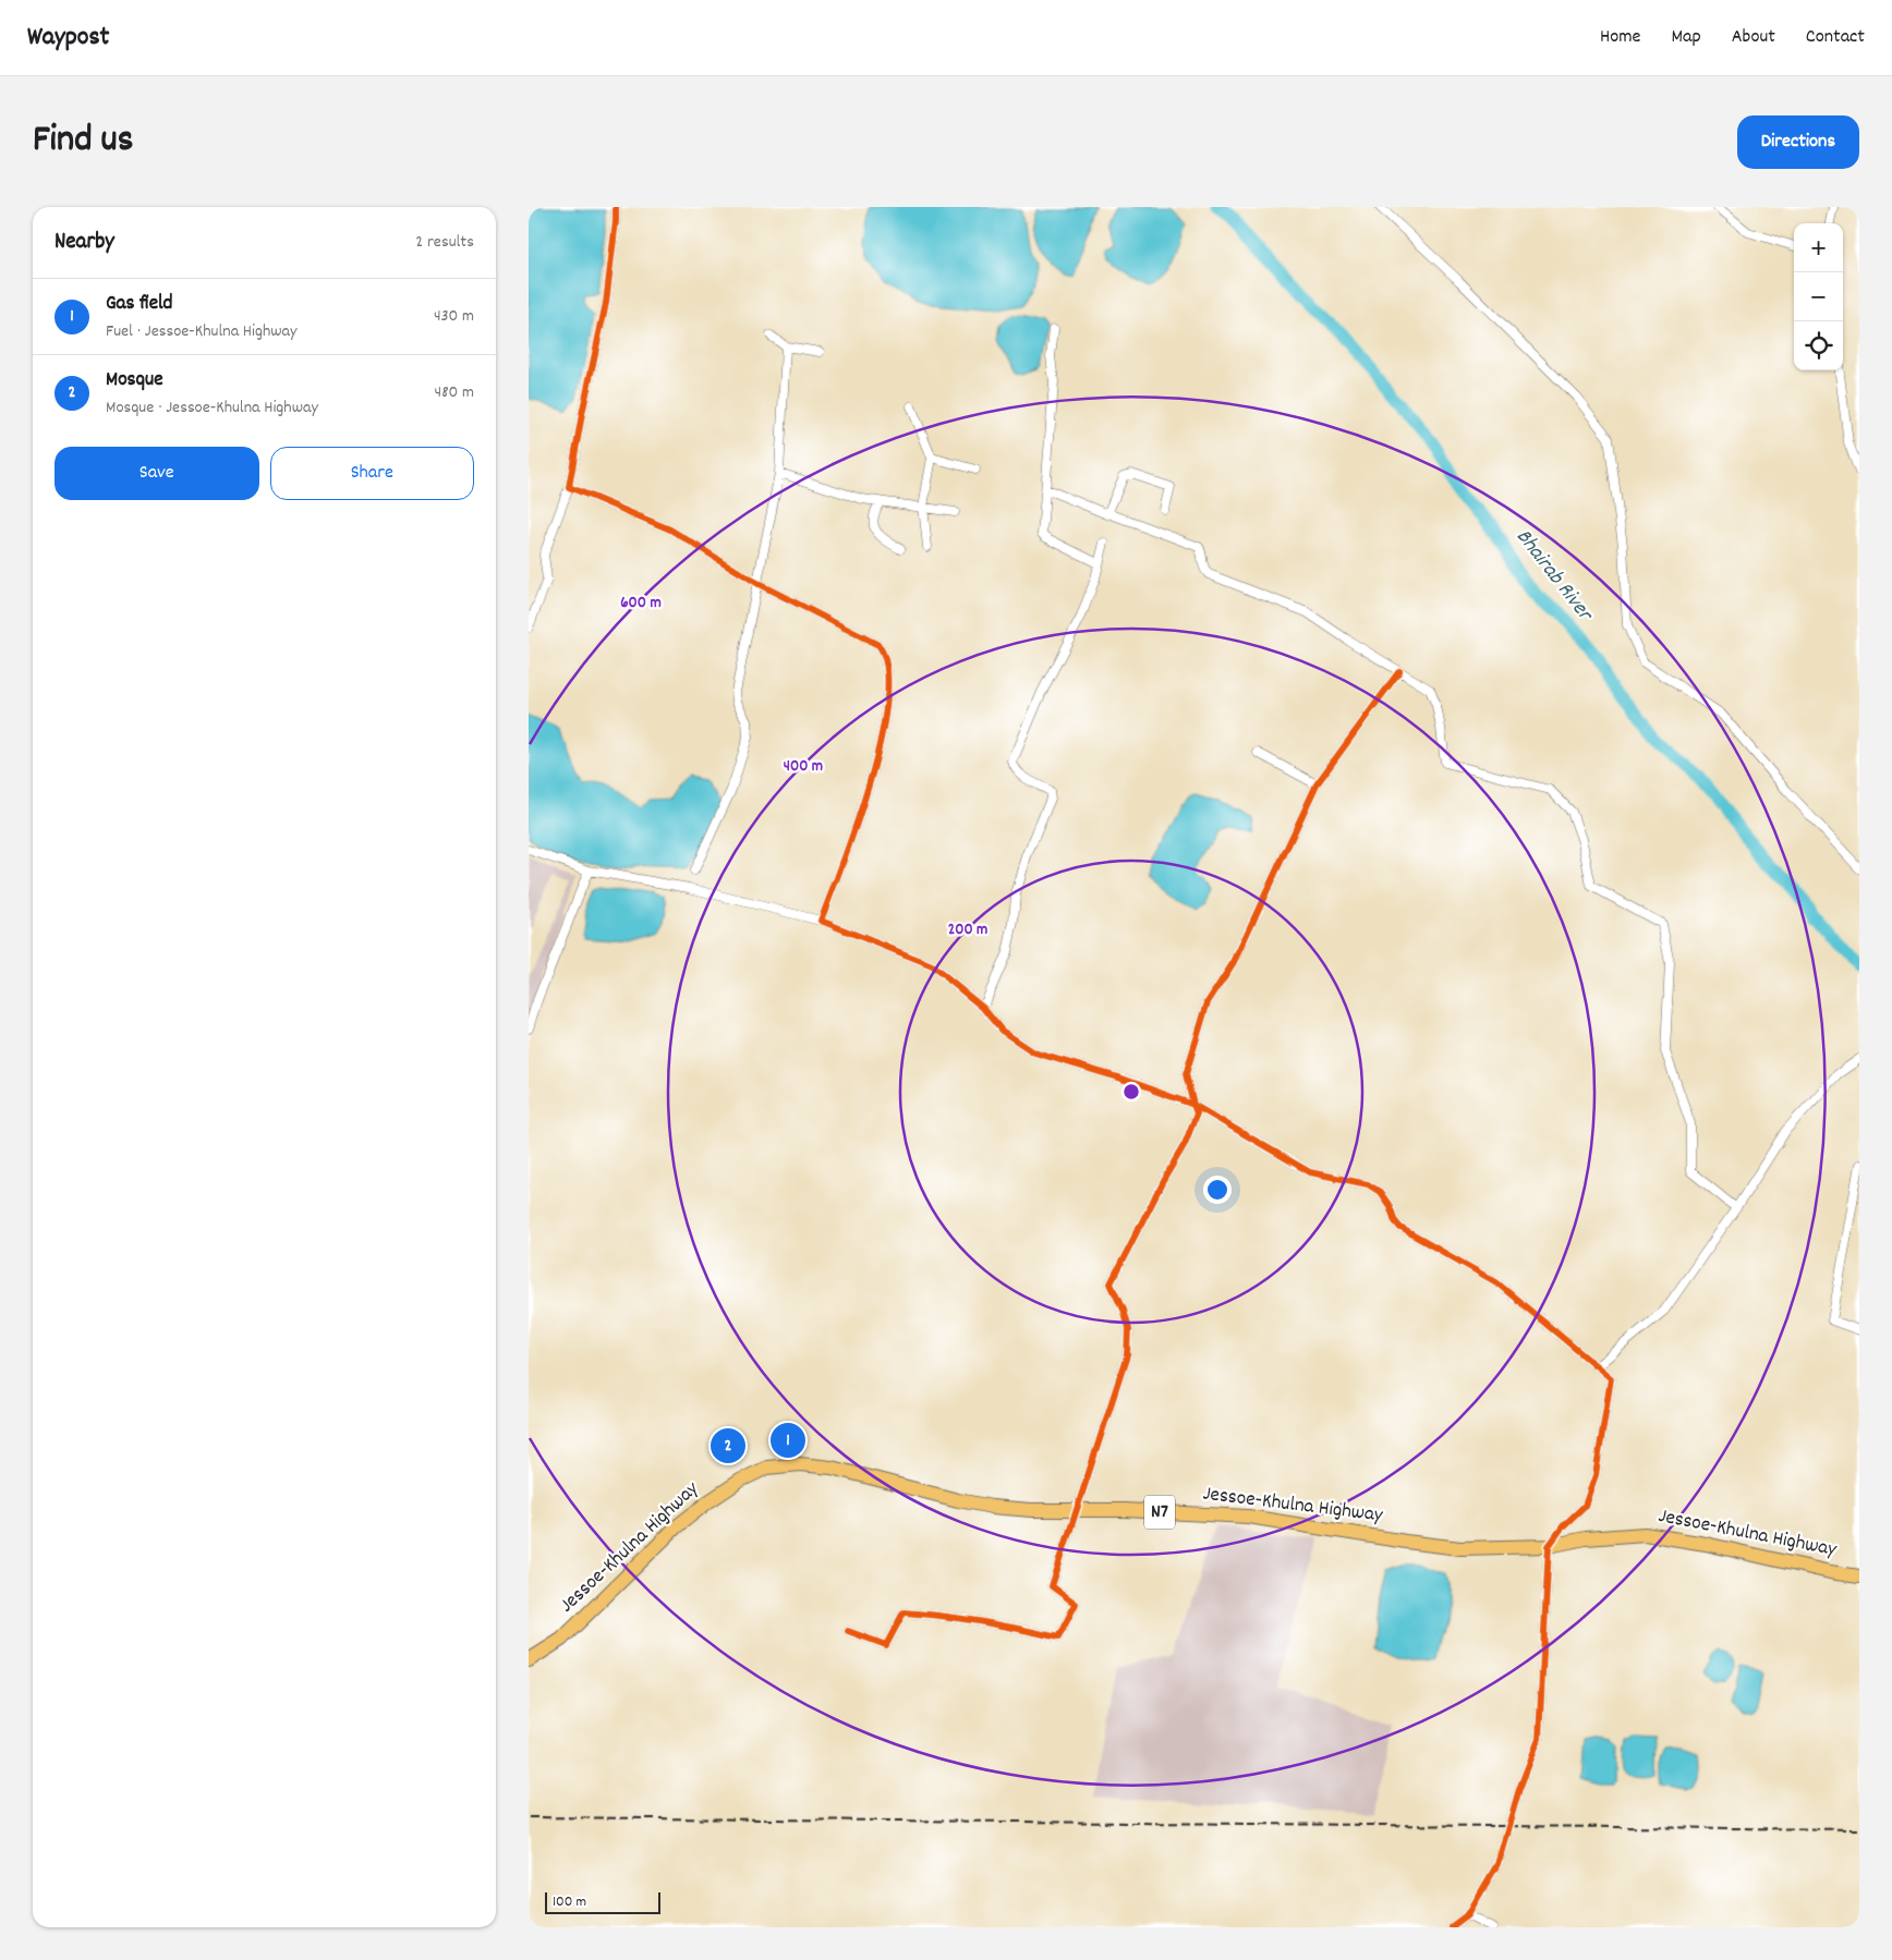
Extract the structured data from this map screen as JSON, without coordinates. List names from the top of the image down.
{
  "streets": {
    "highway": ["Jessoe-Khulna Highway", "N7"]
  },
  "water": ["Bhairab River"],
  "scale_bar": "100 m",
  "page": {
    "header": "Waypost",
    "nav": [
      "Home",
      "Map",
      "About",
      "Contact"
    ],
    "title": "Find us",
    "buttons": [
      "Directions",
      ["Save", "Share"]
    ],
    "heading": ["Nearby", "2 results"],
    "map_buttons": ["+", "−"],
    "list": [
      {
        "mark": "1",
        "name": "Gas field",
        "note": "Fuel · Jessoe-Khulna Highway",
        "value": "430 m"
      },
      {
        "mark": "2",
        "name": "Mosque",
        "note": "Mosque · Jessoe-Khulna Highway",
        "value": "480 m"
      }
    ],
    "pins": ["1", "2"],
    "scale": "100 m"
  },
  "rings": ["600 m", "400 m", "200 m"]
}
